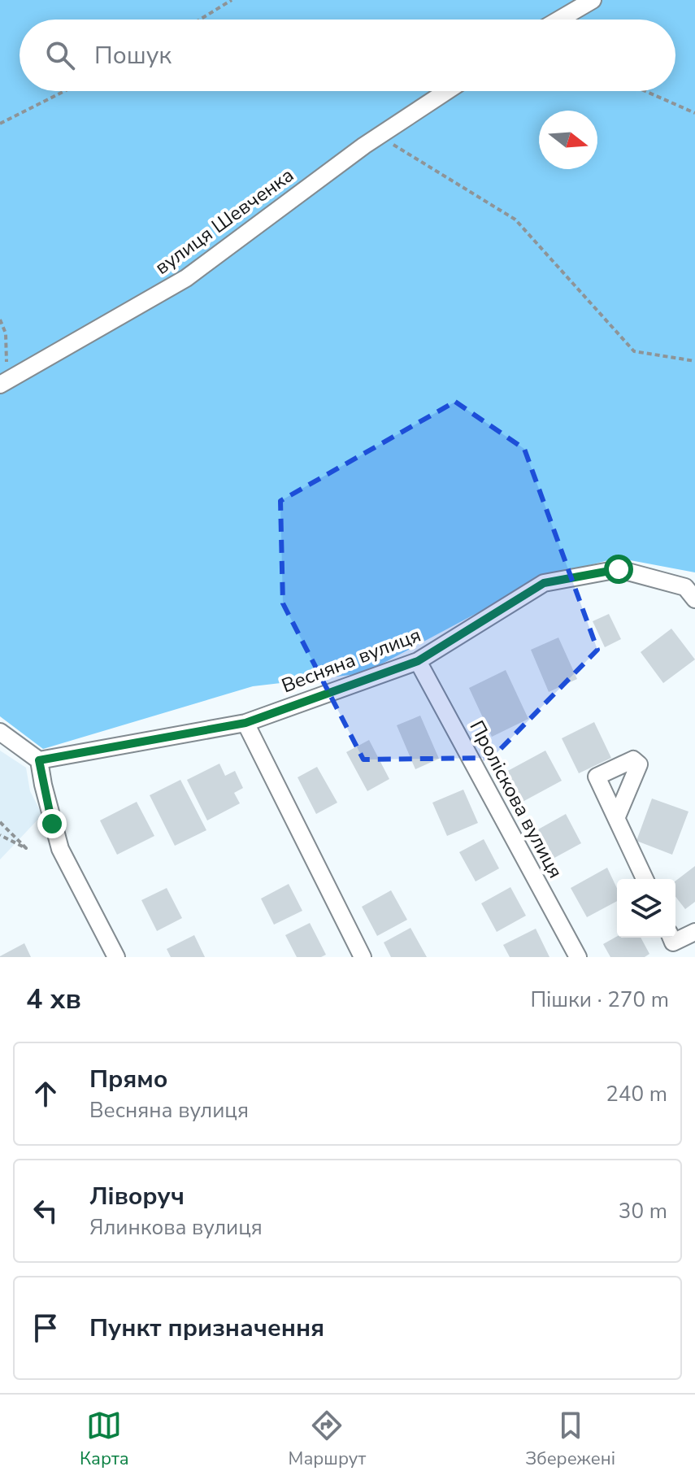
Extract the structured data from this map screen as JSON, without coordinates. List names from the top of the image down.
{
  "streets": {
    "street": ["вулиця Шевченка", "Весняна вулиця", "Проліскова вулиця"]
  },
  "crossings": [
    ["Весняна вулиця", "Проліскова вулиця"]
  ],
  "north": "right",
  "page": {
    "search": "Пошук",
    "heading": ["4 хв", "Пішки · 270 m"],
    "list": [
      ["Прямо", "Весняна вулиця", "240 m"],
      ["Ліворуч", "Ялинкова вулиця", "30 m"],
      "Пункт призначення"
    ],
    "nav": ["Карта", "Маршрут", "Збережені"]
  }
}
